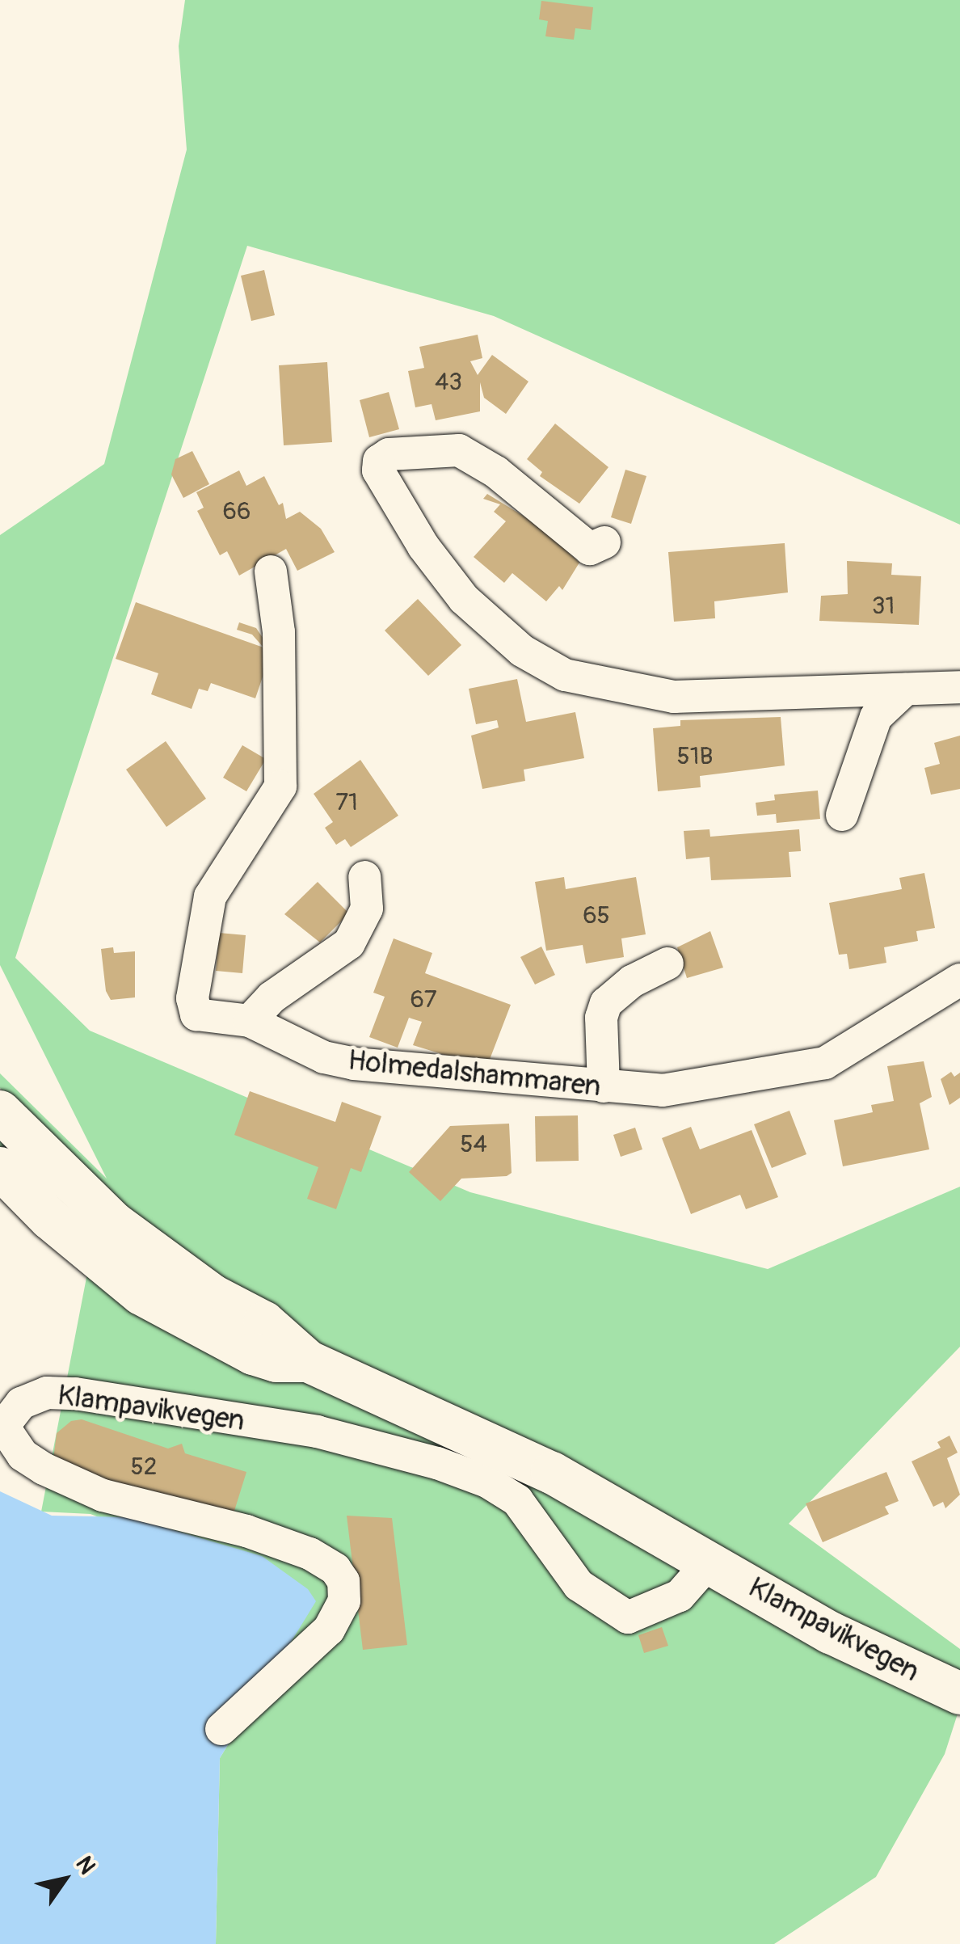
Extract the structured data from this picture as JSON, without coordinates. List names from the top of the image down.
{
  "streets": {
    "main road": ["Klampavikvegen"],
    "lane": ["Holmedalshammaren"]
  },
  "house_numbers": [
    "43",
    "66",
    "31",
    "51B",
    "71",
    "65",
    "67",
    "54",
    "52"
  ],
  "north": "top right"
}
